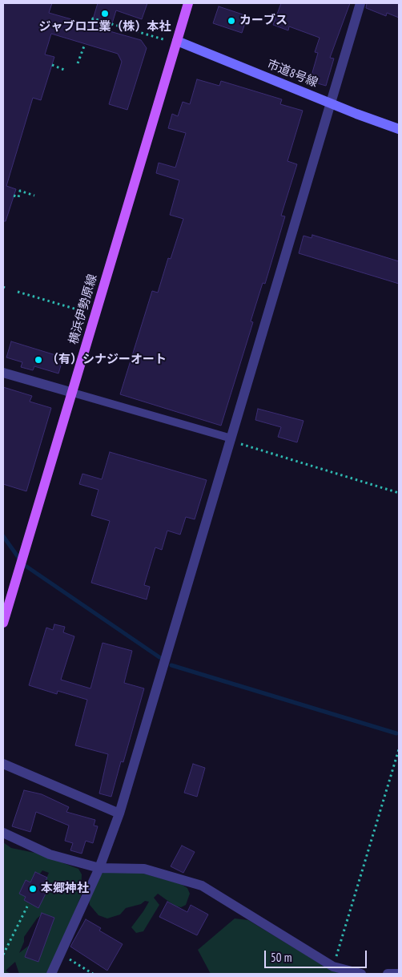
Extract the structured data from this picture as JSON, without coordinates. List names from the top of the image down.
{
  "streets": {
    "main road": ["横浜伊勢原線"],
    "street": ["市道8号線"]
  },
  "crossings": [
    ["市道8号線", "横浜伊勢原線"]
  ],
  "places": [
    "ジャブロ工業（株）本社",
    "カーブス",
    "（有）シナジーオート",
    "本郷神社"
  ],
  "scale_bar": "50 m"
}
